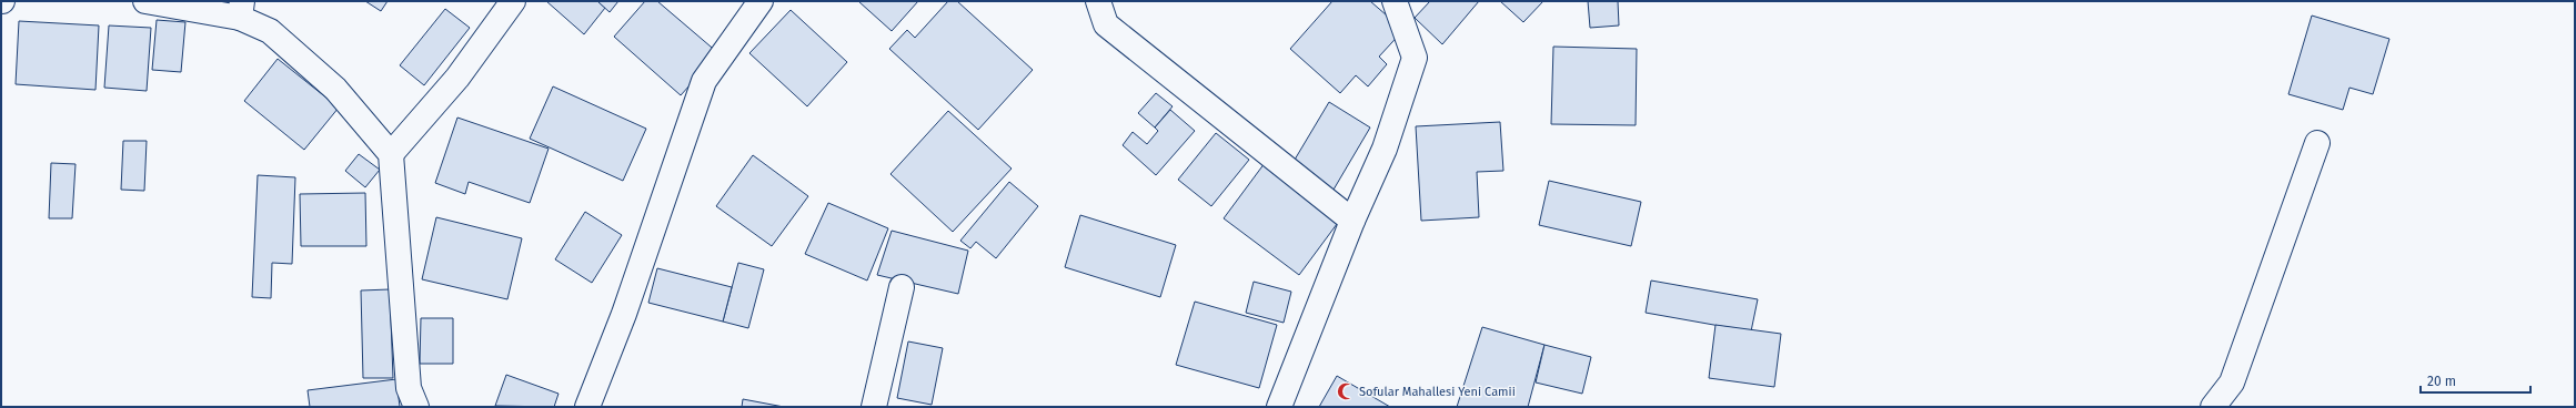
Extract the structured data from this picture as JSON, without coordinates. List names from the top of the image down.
{
  "places": {
    "mosque": ["Sofular Mahallesi Yeni Camii"]
  },
  "scale_bar": "20 m"
}
